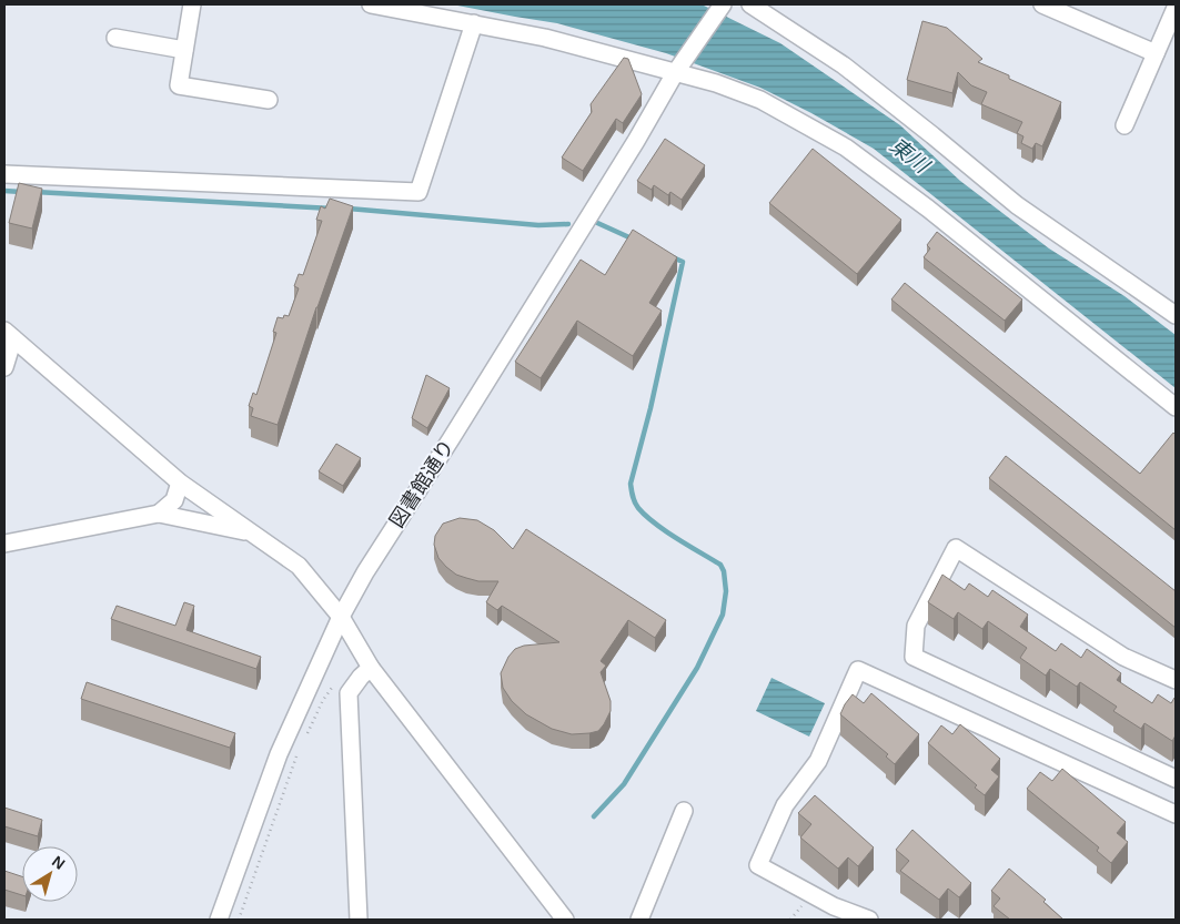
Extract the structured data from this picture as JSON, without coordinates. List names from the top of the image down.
{
  "streets": {
    "street": ["図書館通り"]
  },
  "water": ["東川"],
  "north": "top right"
}
